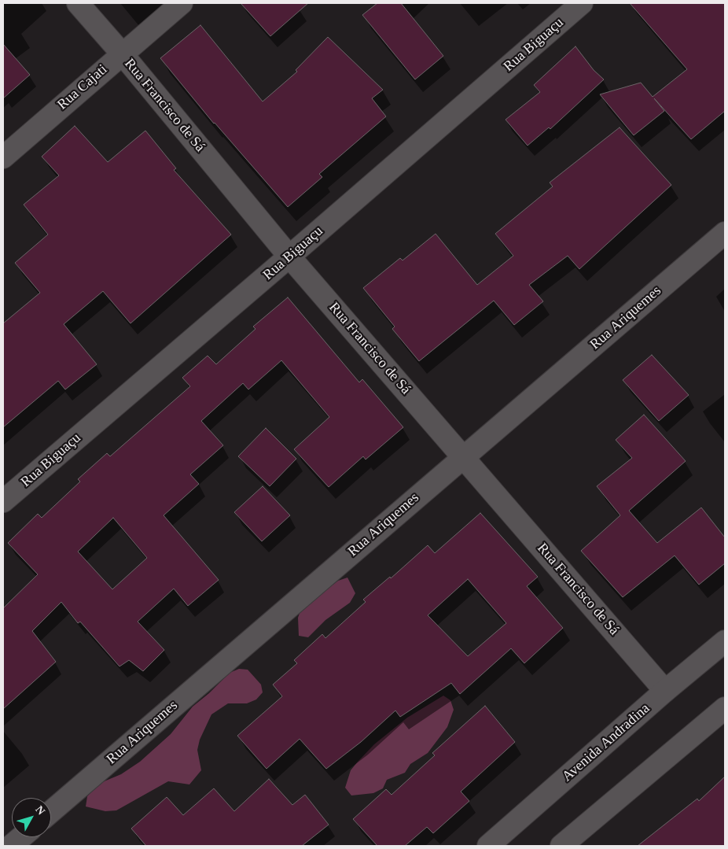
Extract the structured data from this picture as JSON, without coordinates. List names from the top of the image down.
{
  "streets": {
    "street": [
      "Rua Biguaçu",
      "Rua Cajati",
      "Rua Francisco de Sá",
      "Rua Ariquemes",
      "Avenida Andradina"
    ]
  },
  "crossings": [
    ["Rua Biguaçu", "Rua Francisco de Sá"],
    ["Rua Cajati", "Rua Francisco de Sá"],
    ["Rua Francisco de Sá", "Rua Ariquemes"],
    ["Rua Francisco de Sá", "Avenida Andradina"]
  ],
  "north": "top right"
}
